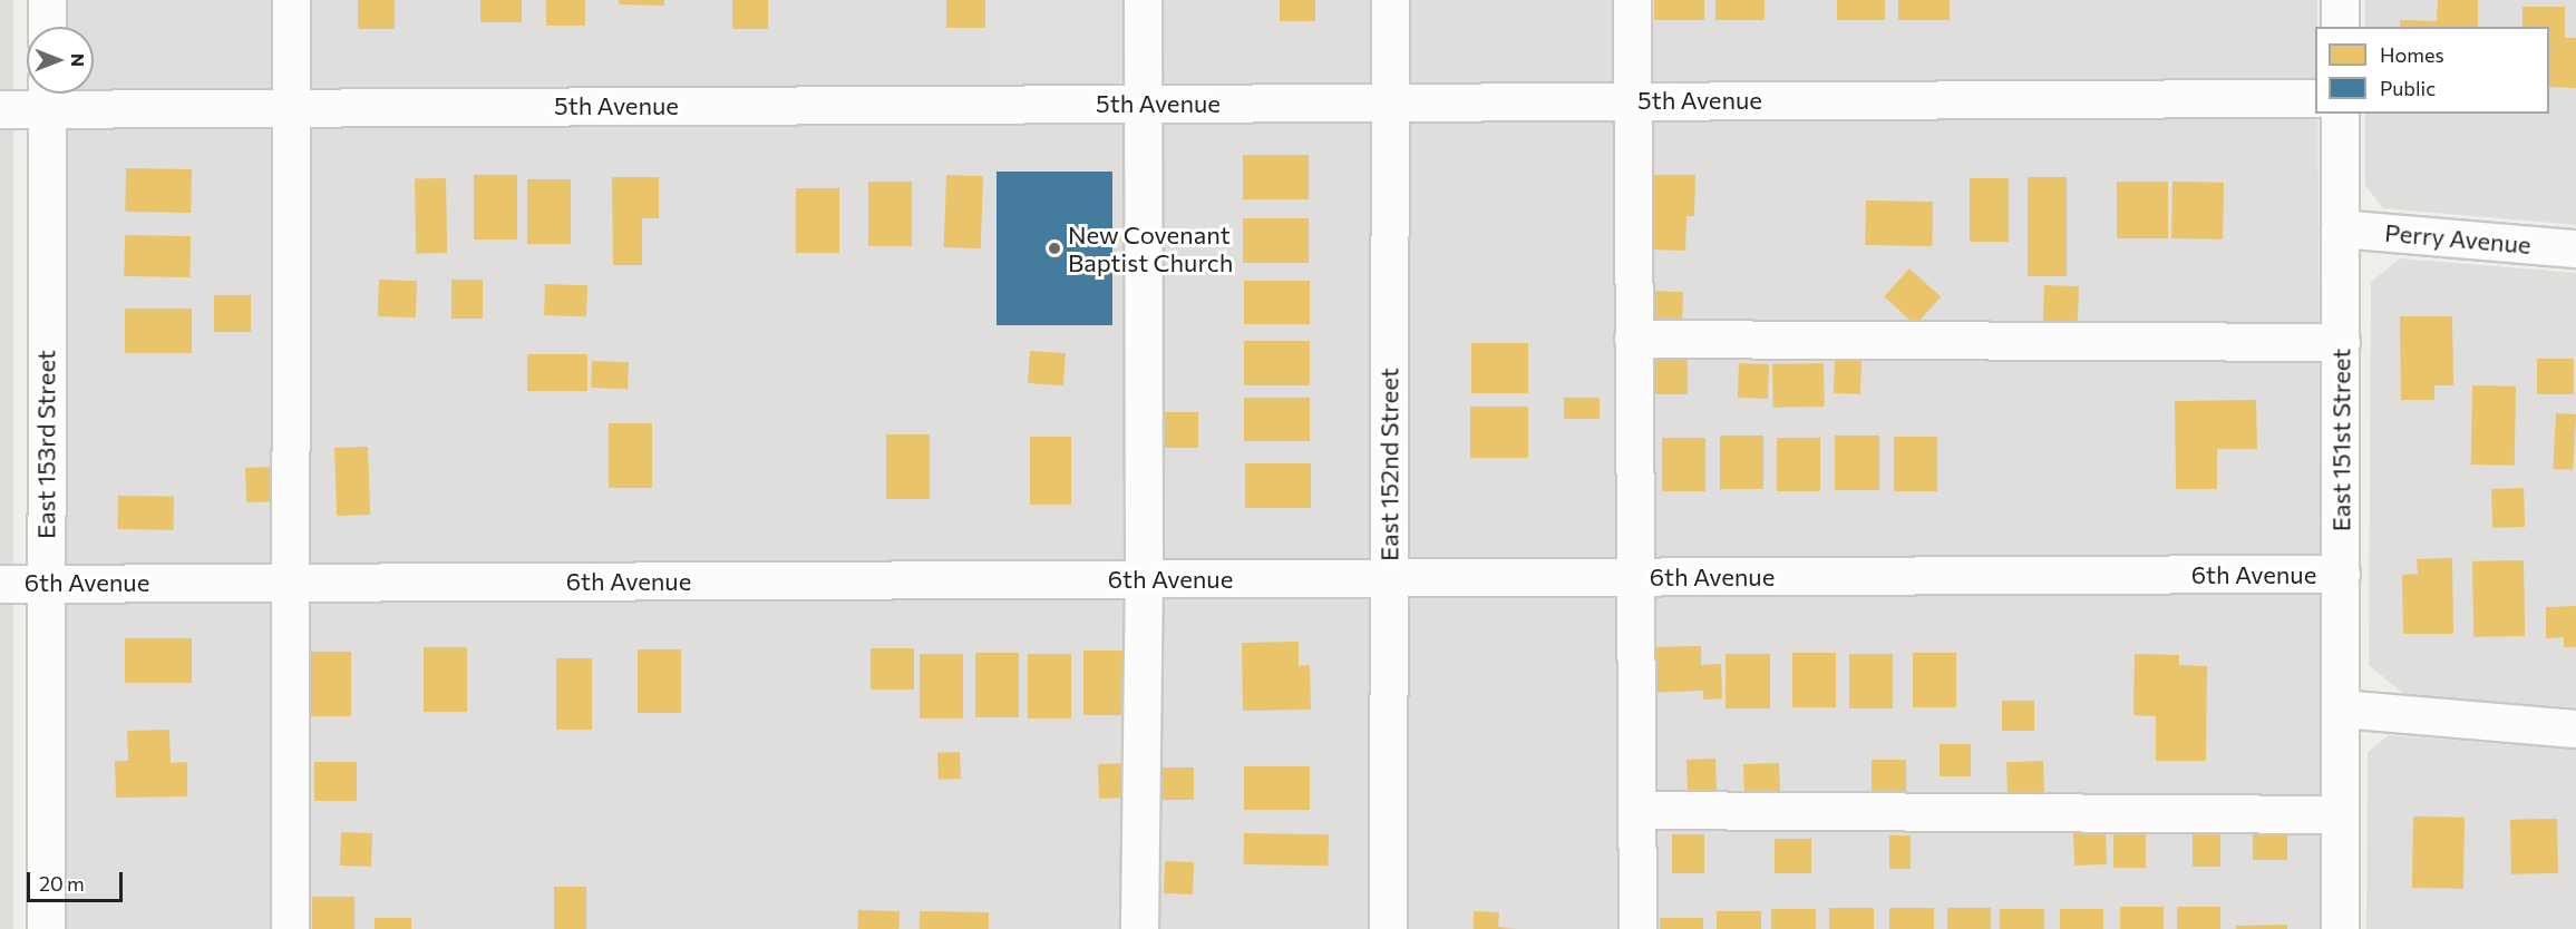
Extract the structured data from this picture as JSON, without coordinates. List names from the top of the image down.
{
  "streets": {
    "street": [
      "5th Avenue",
      "Perry Avenue",
      "East 151st Street",
      "East 153rd Street",
      "East 152nd Street",
      "6th Avenue"
    ]
  },
  "crossings": [
    ["5th Avenue", "East 153rd Street"],
    ["5th Avenue", "East 152nd Street"],
    ["Perry Avenue", "East 151st Street"],
    ["East 151st Street", "6th Avenue"],
    ["East 153rd Street", "6th Avenue"],
    ["East 152nd Street", "6th Avenue"]
  ],
  "places": ["New Covenant Baptist Church"],
  "legend": ["Homes", "Public"],
  "scale_bar": "20 m",
  "north": "right"
}
